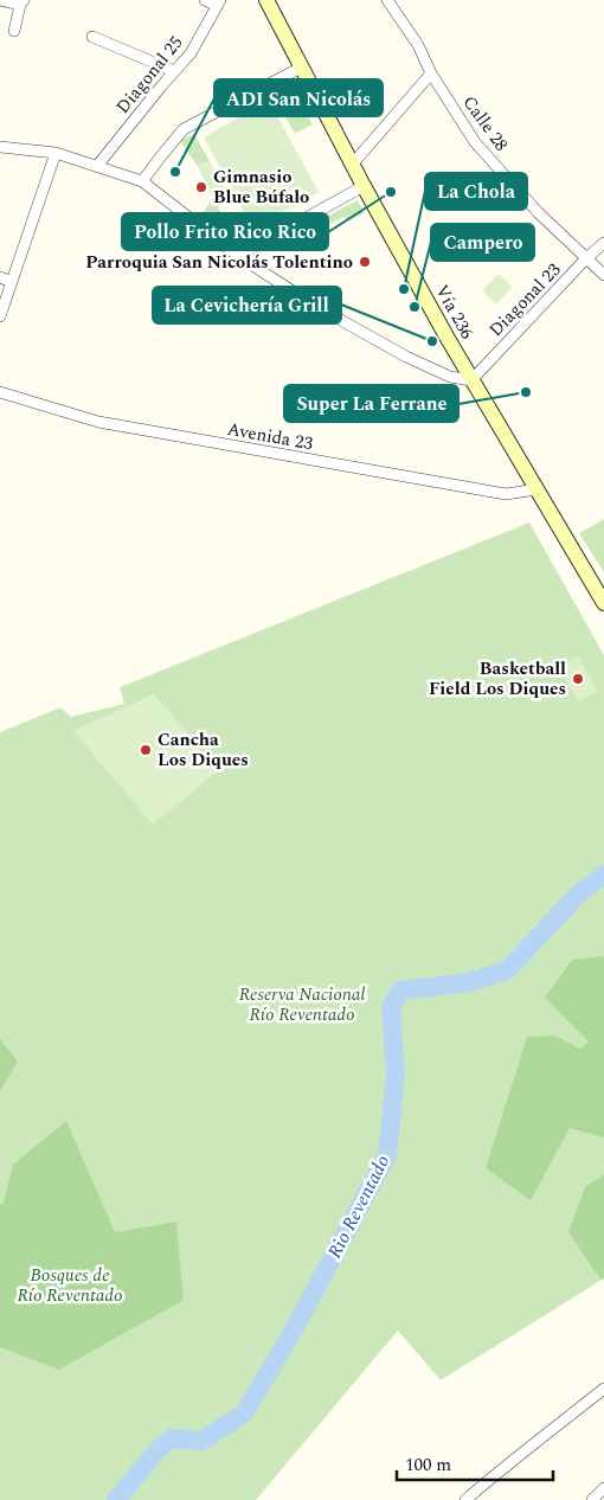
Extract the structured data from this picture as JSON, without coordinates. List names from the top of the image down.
{
  "streets": {
    "main road": ["Vía 236"],
    "street": [
      "Diagonal 25",
      "Calle 28",
      "Diagonal 23",
      "Avenida 23"
    ]
  },
  "crossings": [
    ["Calle 28", "Diagonal 23"],
    ["Diagonal 23", "Vía 236"],
    ["Vía 236", "Avenida 23"]
  ],
  "water": ["Rio Reventado"],
  "parks": ["Reserva Nacional Río Reventado", "Bosques de Río Reventado"],
  "places": [
    "ADI San Nicolás",
    "Gimnasio Blue Búfalo",
    "Pollo Frito Rico Rico",
    "Parroquia San Nicolás Tolentino",
    "La Chola",
    "Campero",
    "La Cevichería Grill",
    "Super La Ferrane",
    "Basketball Field Los Diques",
    "Cancha Los Diques"
  ],
  "scale_bar": "100 m"
}
